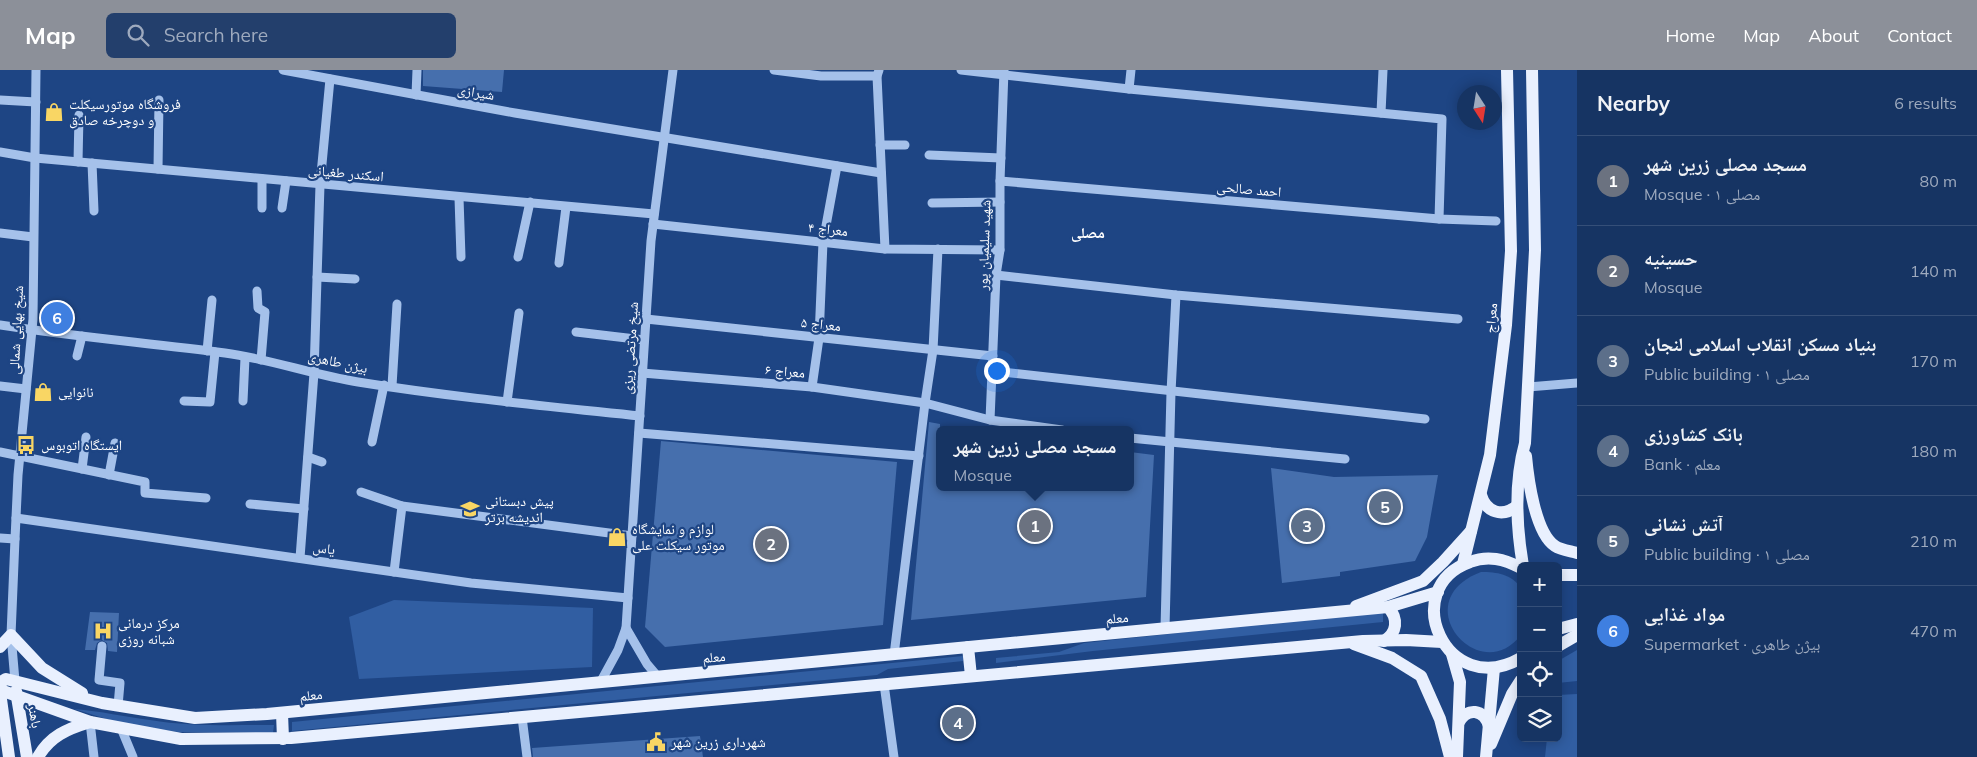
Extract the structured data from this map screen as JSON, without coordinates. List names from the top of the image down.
{
  "streets": {
    "main road": ["معراج", "معلم", "باهنر"],
    "street": [
      "شیرازی",
      "اسکندر طغیانی",
      "احمد صالحی",
      "معراج ۴",
      "شهید سلیمیان پور",
      "معراج ۵",
      "شیخ بهایی شمالی",
      "شیخ مرتضی ریزی",
      "بیژن طاهری",
      "معراج ۶",
      "یاس"
    ]
  },
  "crossings": [
    ["شیرازی", "شیخ مرتضی ریزی"],
    ["اسکندر طغیانی", "معراج ۴"],
    ["اسکندر طغیانی", "شیخ بهایی شمالی"],
    ["اسکندر طغیانی", "شیخ مرتضی ریزی"],
    ["احمد صالحی", "شهید سلیمیان پور"],
    ["معراج ۴", "شهید سلیمیان پور"],
    ["معراج ۴", "شیخ مرتضی ریزی"],
    ["شهید سلیمیان پور", "معراج ۵"],
    ["شهید سلیمیان پور", "معراج ۶"],
    ["معراج ۵", "شیخ مرتضی ریزی"],
    ["شیخ بهایی شمالی", "بیژن طاهری"],
    ["شیخ بهایی شمالی", "یاس"],
    ["شیخ بهایی شمالی", "معلم"],
    ["شیخ بهایی شمالی", "باهنر"],
    ["شیخ مرتضی ریزی", "بیژن طاهری"],
    ["شیخ مرتضی ریزی", "معراج ۶"],
    ["شیخ مرتضی ریزی", "یاس"],
    ["شیخ مرتضی ریزی", "معلم"],
    ["معلم", "باهنر"]
  ],
  "districts": ["مصلی"],
  "places": {
    "shop": ["فروشگاه موتورسیکلت و دوچرخه صادق", "نانوایی", "لوازم و نمایشگاه موتور سیکلت علی"],
    "bus stop": ["ایستگاه اتوبوس"],
    "school or university": ["پیش دبستانی اندیشه برتر"],
    "hospital": ["مرکز درمانی شبانه روزی"],
    "public building": ["شهرداری زرین شهر"]
  },
  "north": "bottom",
  "page": {
    "header": "Map",
    "search": "Search here",
    "nav": [
      "Home",
      "Map",
      "About",
      "Contact"
    ],
    "heading": ["Nearby", "6 results"],
    "list": [
      {
        "mark": "1",
        "name": "مسجد مصلی زرین شهر",
        "note": "Mosque · مصلی ۱",
        "value": "80 m"
      },
      {
        "mark": "2",
        "name": "حسینیه",
        "note": "Mosque",
        "value": "140 m"
      },
      {
        "mark": "3",
        "name": "بنیاد مسکن انقلاب اسلامی لنجان",
        "note": "Public building · مصلی ۱",
        "value": "170 m"
      },
      {
        "mark": "4",
        "name": "بانک کشاورزی",
        "note": "Bank · معلم",
        "value": "180 m"
      },
      {
        "mark": "5",
        "name": "آتش نشانی",
        "note": "Public building · مصلی ۱",
        "value": "210 m"
      },
      {
        "mark": "6",
        "name": "مواد غذایی",
        "note": "Supermarket · بیژن طاهری",
        "value": "470 m"
      }
    ],
    "pins": [
      "6",
      "5",
      "1",
      "3",
      "2",
      "4"
    ],
    "popup": ["مسجد مصلی زرین شهر", "Mosque"],
    "map_buttons": ["+", "−"]
  }
}
